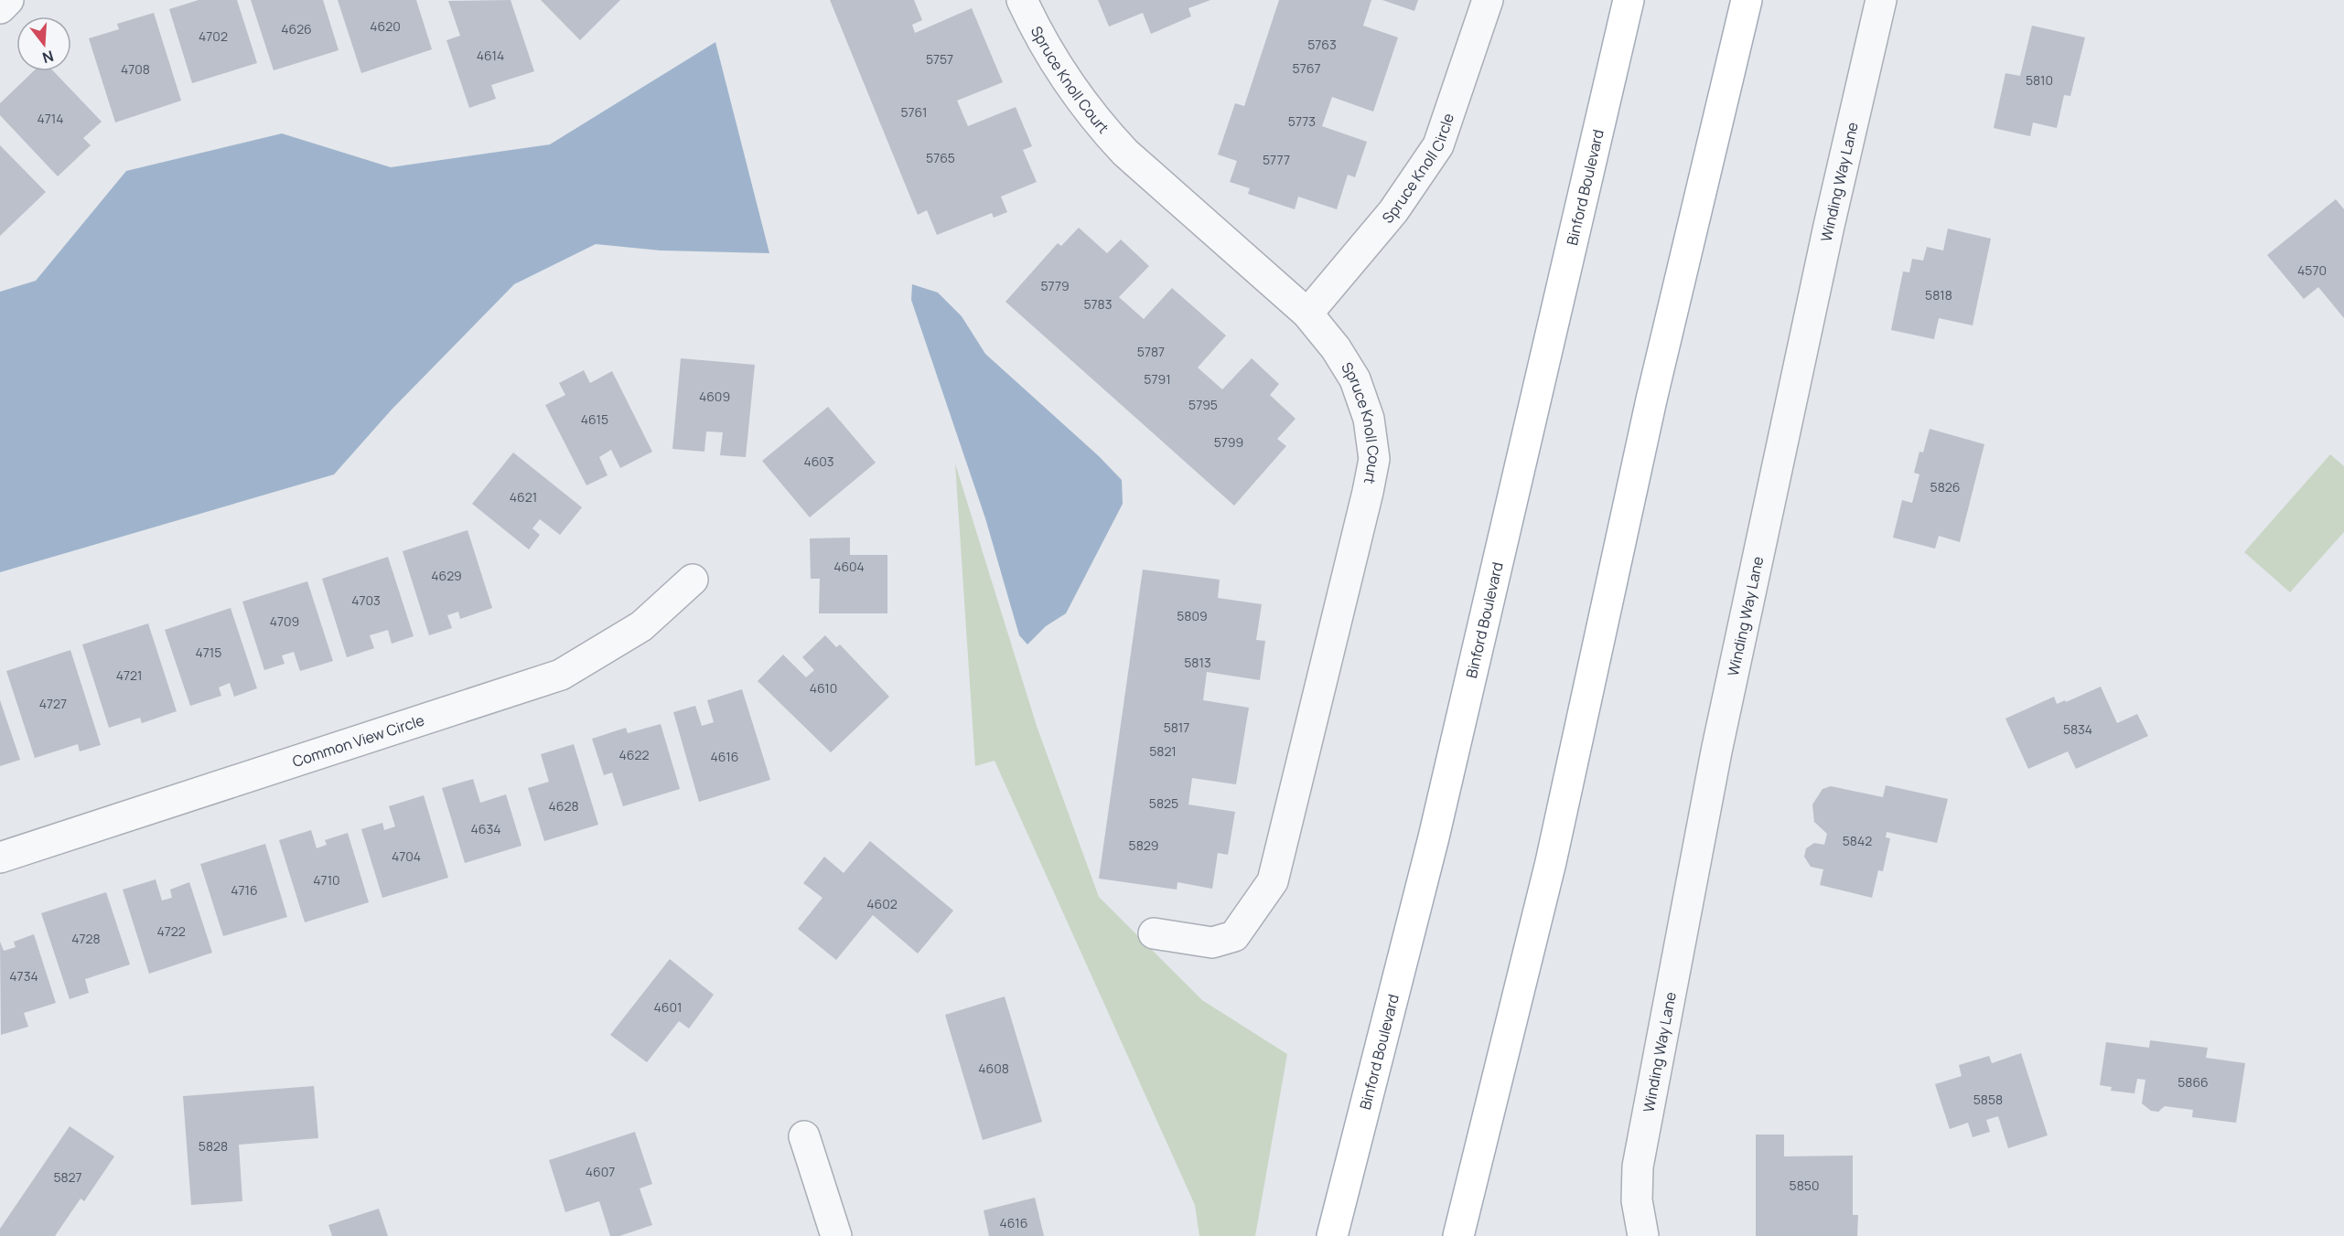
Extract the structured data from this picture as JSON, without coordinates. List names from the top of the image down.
{
  "streets": {
    "main road": ["Binford Boulevard"],
    "street": [
      "Spruce Knoll Court",
      "Spruce Knoll Circle",
      "Winding Way Lane",
      "Common View Circle"
    ]
  },
  "crossings": [
    ["Spruce Knoll Court", "Spruce Knoll Circle"]
  ],
  "house_numbers": [
    "4620",
    "4626",
    "4702",
    "5763",
    "4614",
    "5757",
    "5767",
    "4708",
    "5810",
    "5761",
    "4714",
    "5773",
    "5765",
    "5777",
    "4570",
    "5779",
    "5818",
    "5783",
    "5787",
    "5791",
    "4609",
    "5795",
    "4615",
    "5799",
    "4603",
    "5826",
    "4621",
    "4604",
    "4629",
    "4703",
    "5809",
    "4709",
    "4715",
    "5813",
    "4721",
    "4610",
    "4727",
    "5817",
    "5834",
    "5821",
    "4622",
    "4616",
    "5825",
    "4628",
    "4634",
    "5842",
    "5829",
    "4704",
    "4710",
    "4716",
    "4602",
    "4722",
    "4728",
    "4734",
    "4601",
    "4608",
    "5866",
    "5858",
    "5828",
    "4607",
    "5827",
    "5850",
    "4616"
  ],
  "north": "bottom"
}
